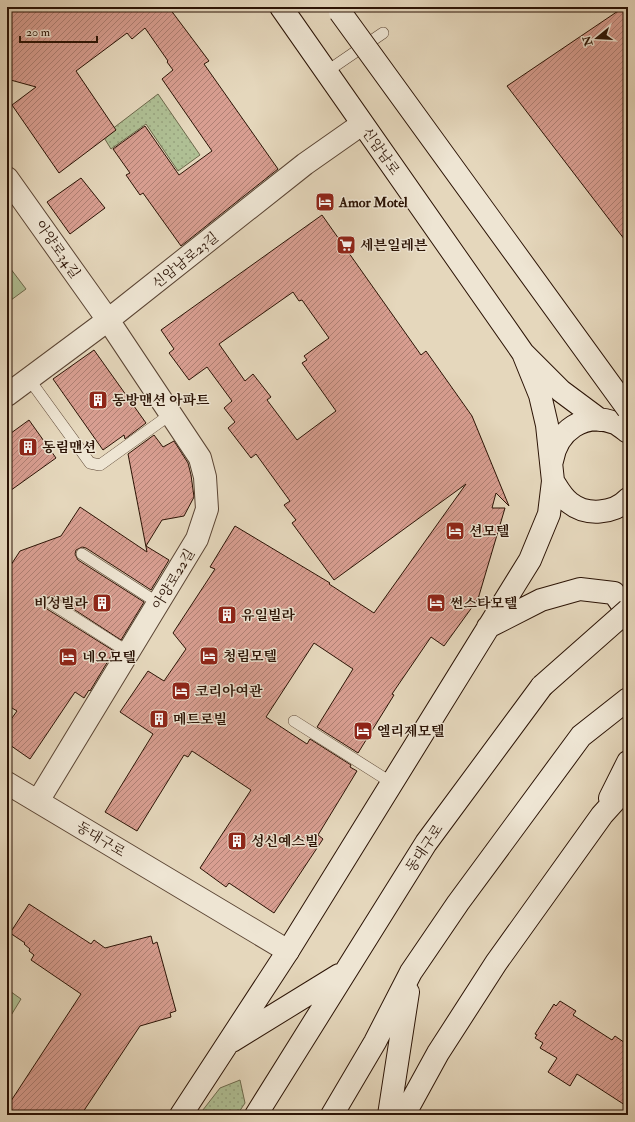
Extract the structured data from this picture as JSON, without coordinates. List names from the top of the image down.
{
  "streets": {
    "main road": [
      "신암남로",
      "아양로34길",
      "신암남로23길",
      "아양로22길",
      "동대구로"
    ]
  },
  "crossings": [
    ["신암남로", "신암남로23길"],
    ["아양로34길", "신암남로23길"],
    ["아양로34길", "아양로22길"],
    ["신암남로23길", "아양로22길"],
    ["아양로22길", "동대구로"]
  ],
  "places": {
    "hotel": [
      "Amor Motel",
      "션모텔",
      "썬스타모텔",
      "청림모텔",
      "네오모텔",
      "코리아여관",
      "엘리제모텔"
    ],
    "supermarket": ["세븐일레븐"],
    "building": [
      "동방맨션 아파트",
      "동림맨션",
      "비성빌라",
      "유일빌라",
      "메트로빌",
      "성신예스빌"
    ]
  },
  "scale_bar": "20 m",
  "north": "left"
}
